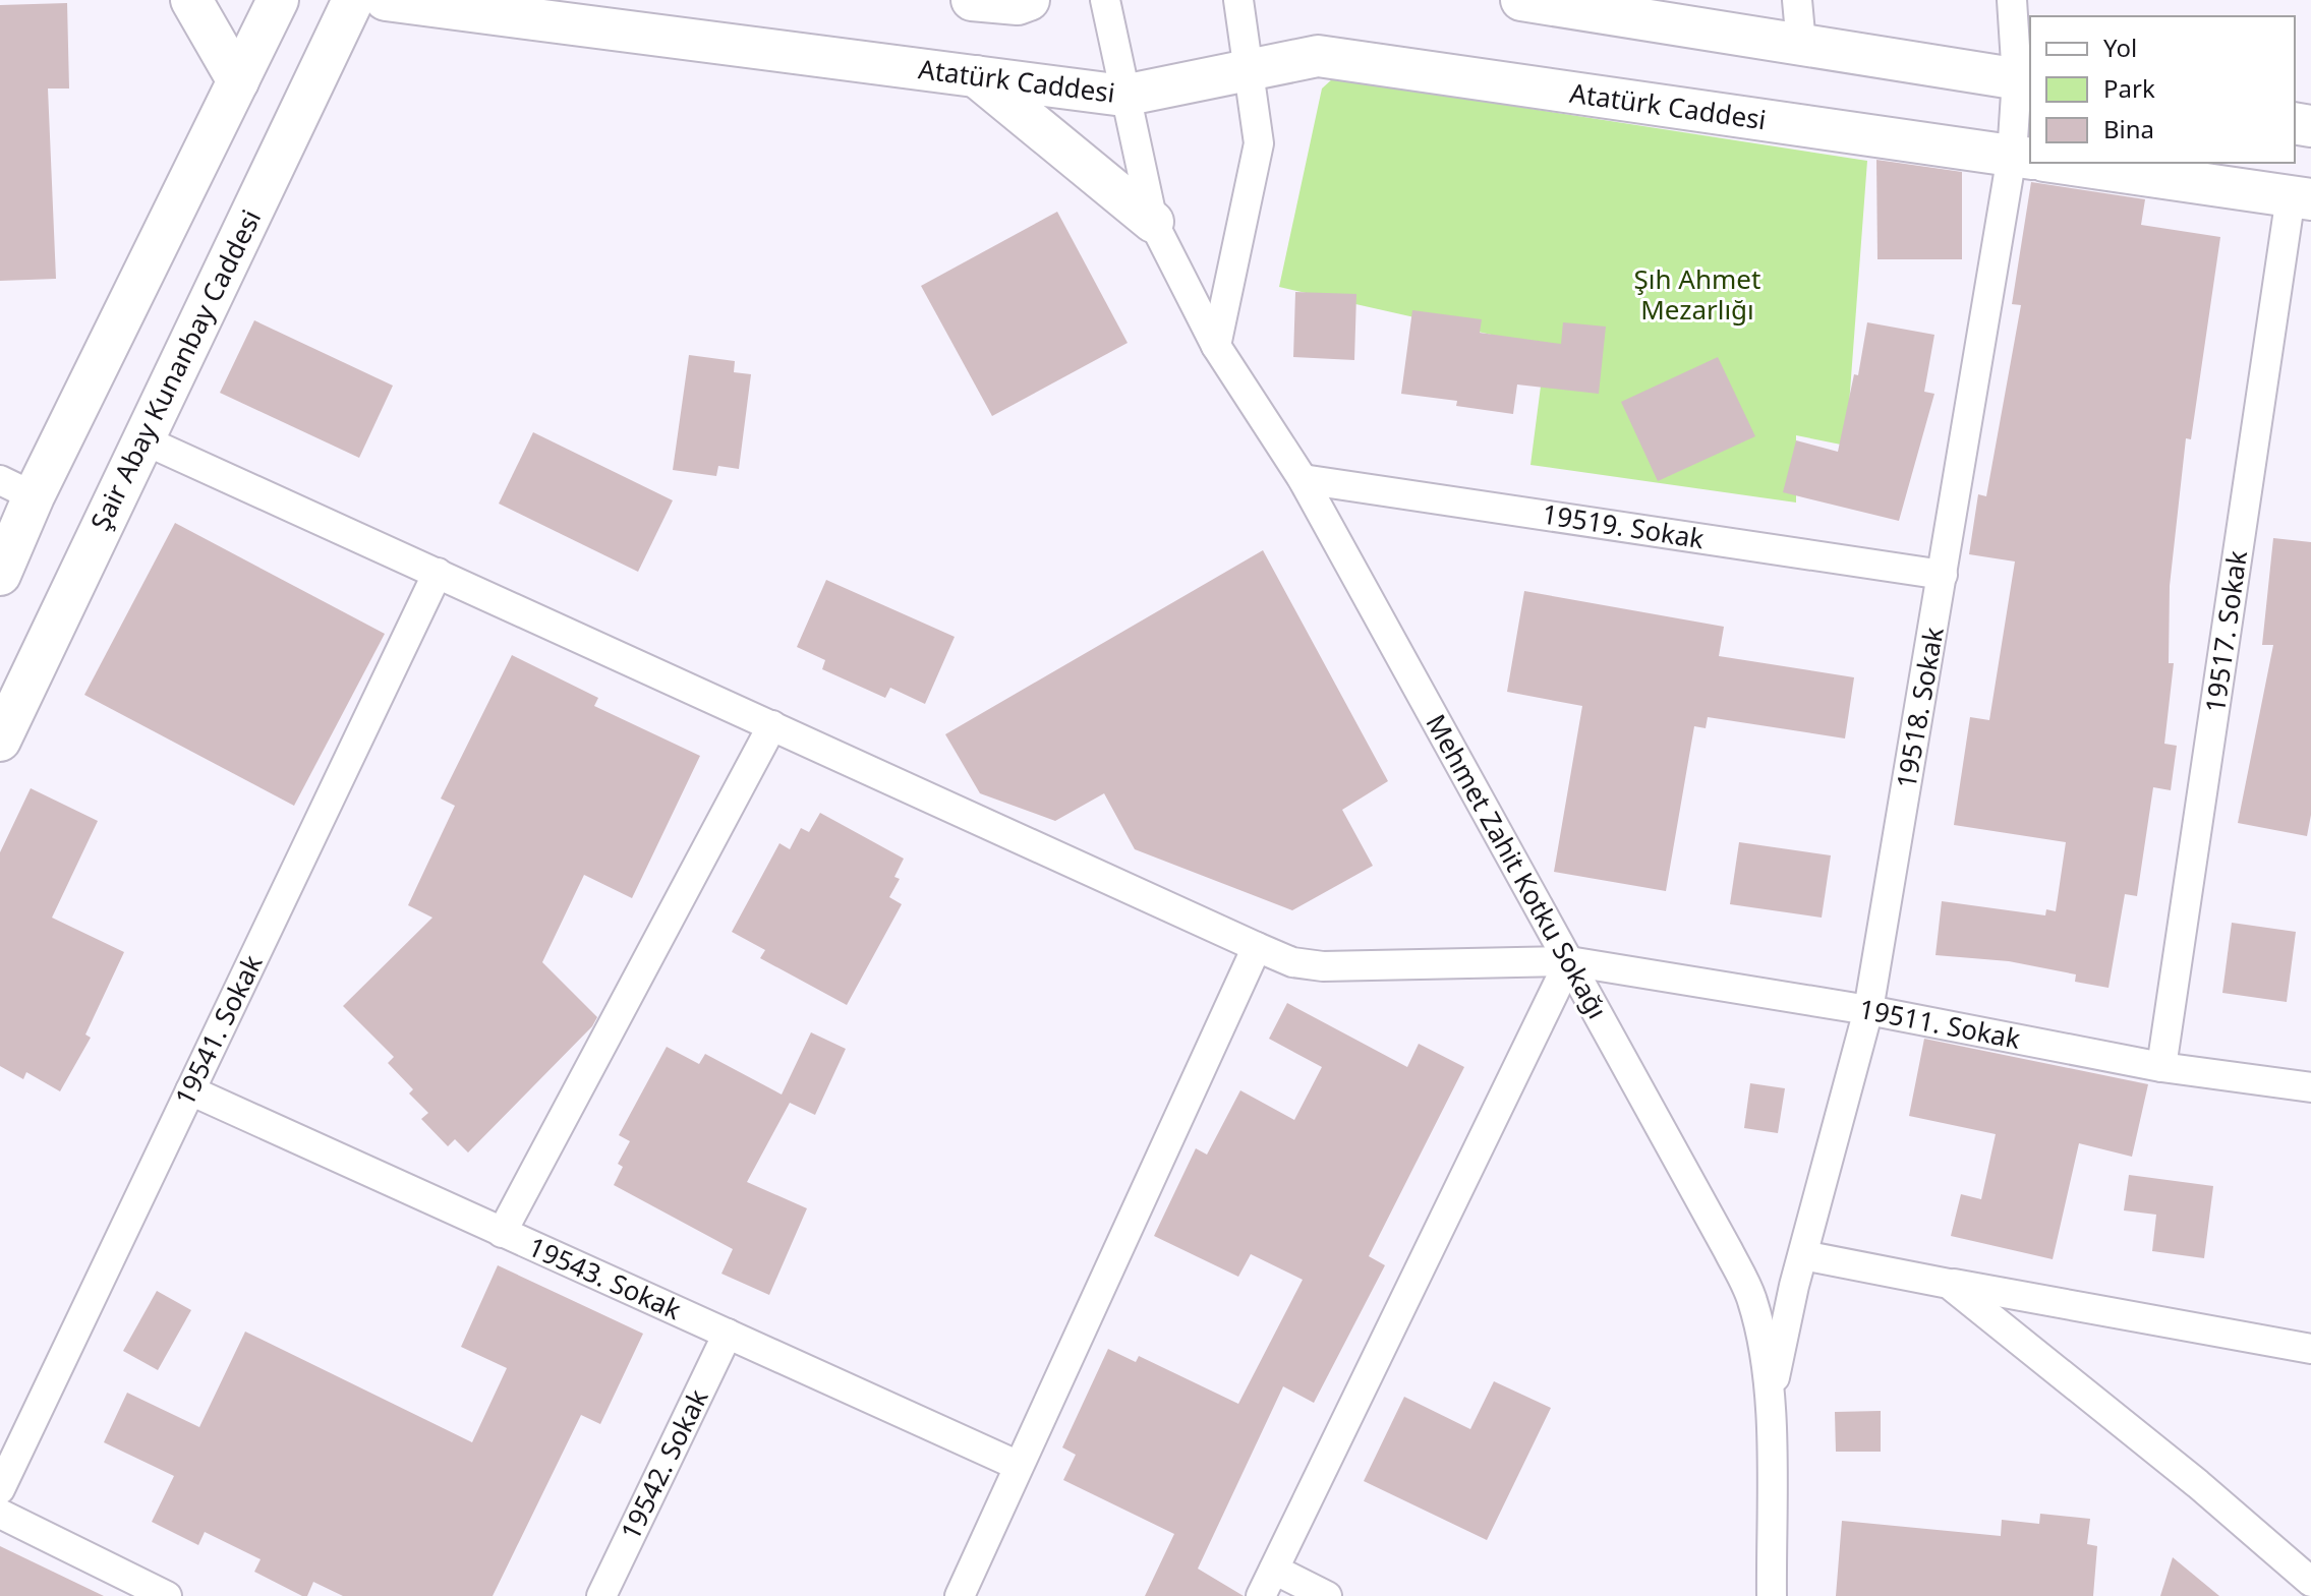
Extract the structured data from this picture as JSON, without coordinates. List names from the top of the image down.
{
  "streets": {
    "street": [
      "Atatürk Caddesi",
      "Şair Abay Kunanbay Caddesi",
      "19519. Sokak",
      "19517. Sokak",
      "19518. Sokak",
      "Mehmet Zahit Kotku Sokağı",
      "19511. Sokak",
      "19541. Sokak",
      "19543. Sokak",
      "19542. Sokak"
    ]
  },
  "crossings": [
    ["Atatürk Caddesi", "19517. Sokak"],
    ["Atatürk Caddesi", "19518. Sokak"],
    ["Atatürk Caddesi", "Mehmet Zahit Kotku Sokağı"],
    ["Şair Abay Kunanbay Caddesi", "19511. Sokak"],
    ["19519. Sokak", "19518. Sokak"],
    ["19519. Sokak", "Mehmet Zahit Kotku Sokağı"],
    ["19517. Sokak", "19511. Sokak"],
    ["19518. Sokak", "Mehmet Zahit Kotku Sokağı"],
    ["19518. Sokak", "19511. Sokak"],
    ["Mehmet Zahit Kotku Sokağı", "19511. Sokak"],
    ["19511. Sokak", "19541. Sokak"],
    ["19541. Sokak", "19543. Sokak"],
    ["19543. Sokak", "19542. Sokak"]
  ],
  "parks": ["Şıh Ahmet Mezarlığı"],
  "legend": ["Yol", "Park", "Bina"]
}
